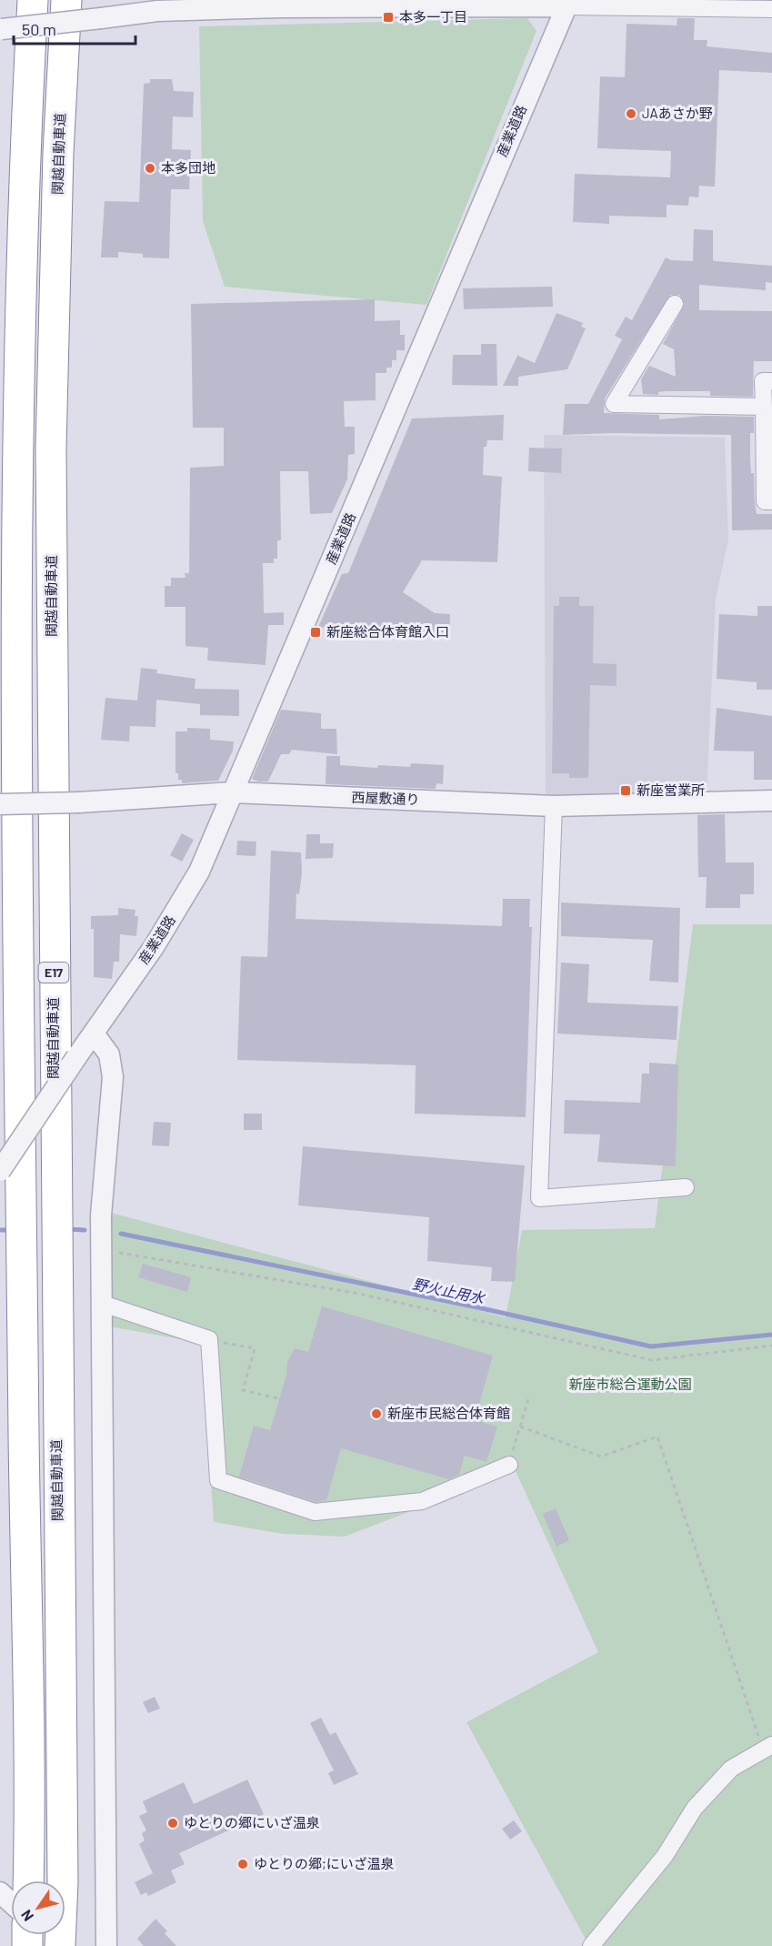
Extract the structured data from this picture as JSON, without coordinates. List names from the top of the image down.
{
  "streets": {
    "highway": ["関越自動車道", "E17"],
    "street": ["産業道路", "西屋敷通り"]
  },
  "crossings": [
    ["産業道路", "西屋敷通り"]
  ],
  "water": ["野火止用水"],
  "parks": ["新座市総合運動公園"],
  "places": {
    "transit": ["本多一丁目", "新座総合体育館入口", "新座営業所"],
    "other": [
      "JAあさか野",
      "本多団地",
      "新座市民総合体育館",
      "ゆとりの郷にいざ温泉",
      "ゆとりの郷;にいざ温泉"
    ]
  },
  "scale_bar": "50 m",
  "north": "bottom left"
}
